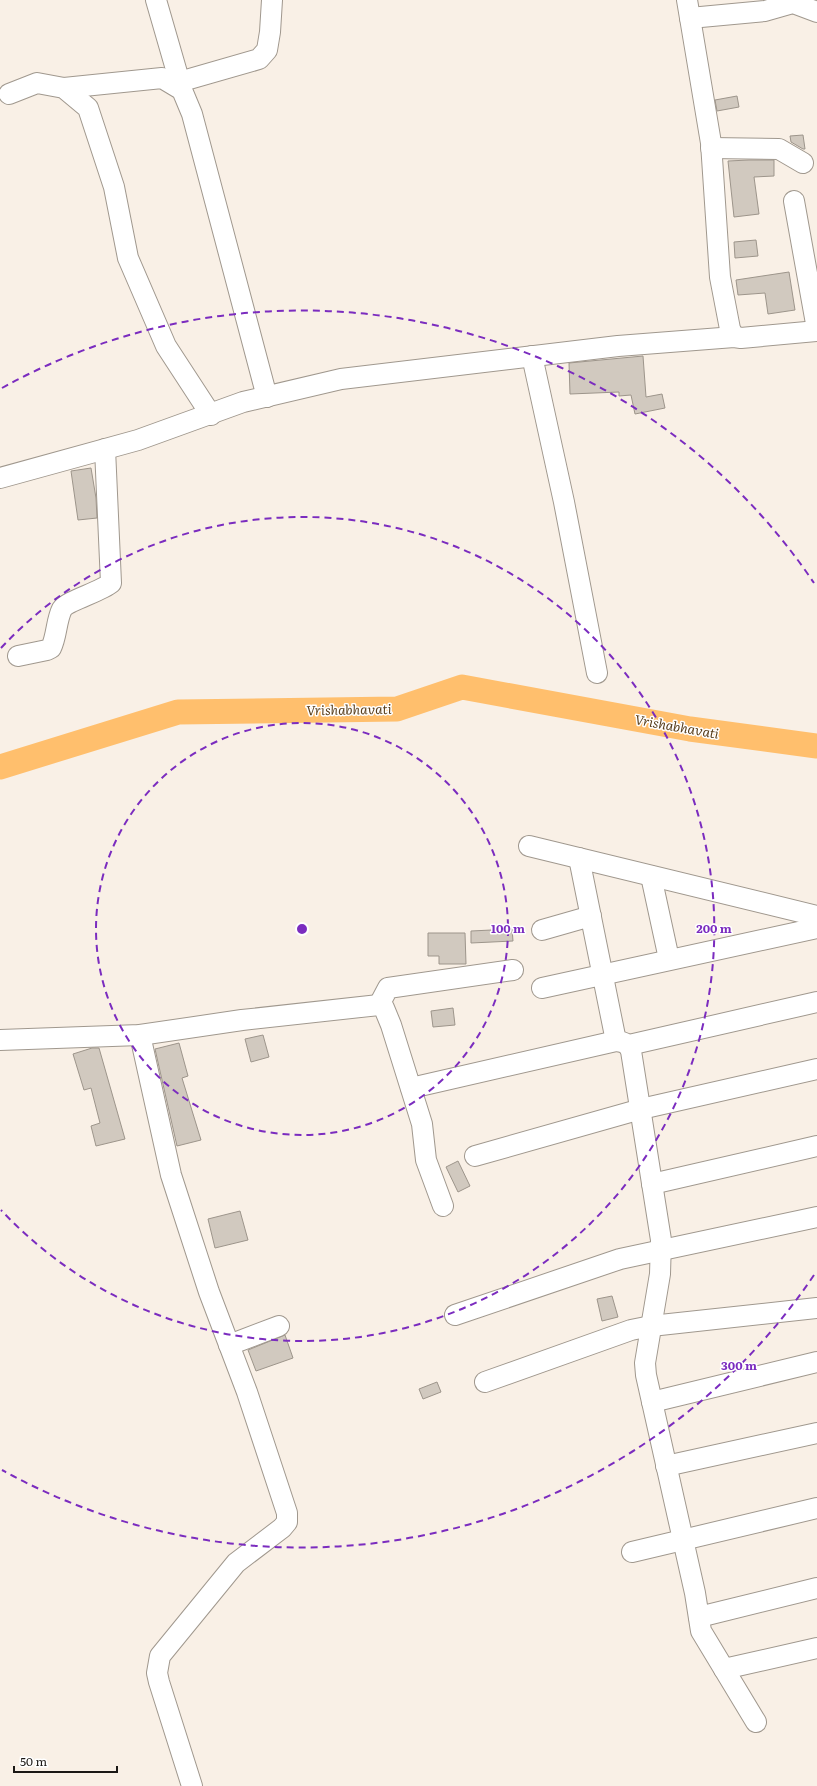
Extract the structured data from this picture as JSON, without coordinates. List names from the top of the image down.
{
  "water": ["Vrishabhavati"],
  "scale_bar": "50 m",
  "rings": ["100 m", "200 m", "300 m"]
}
